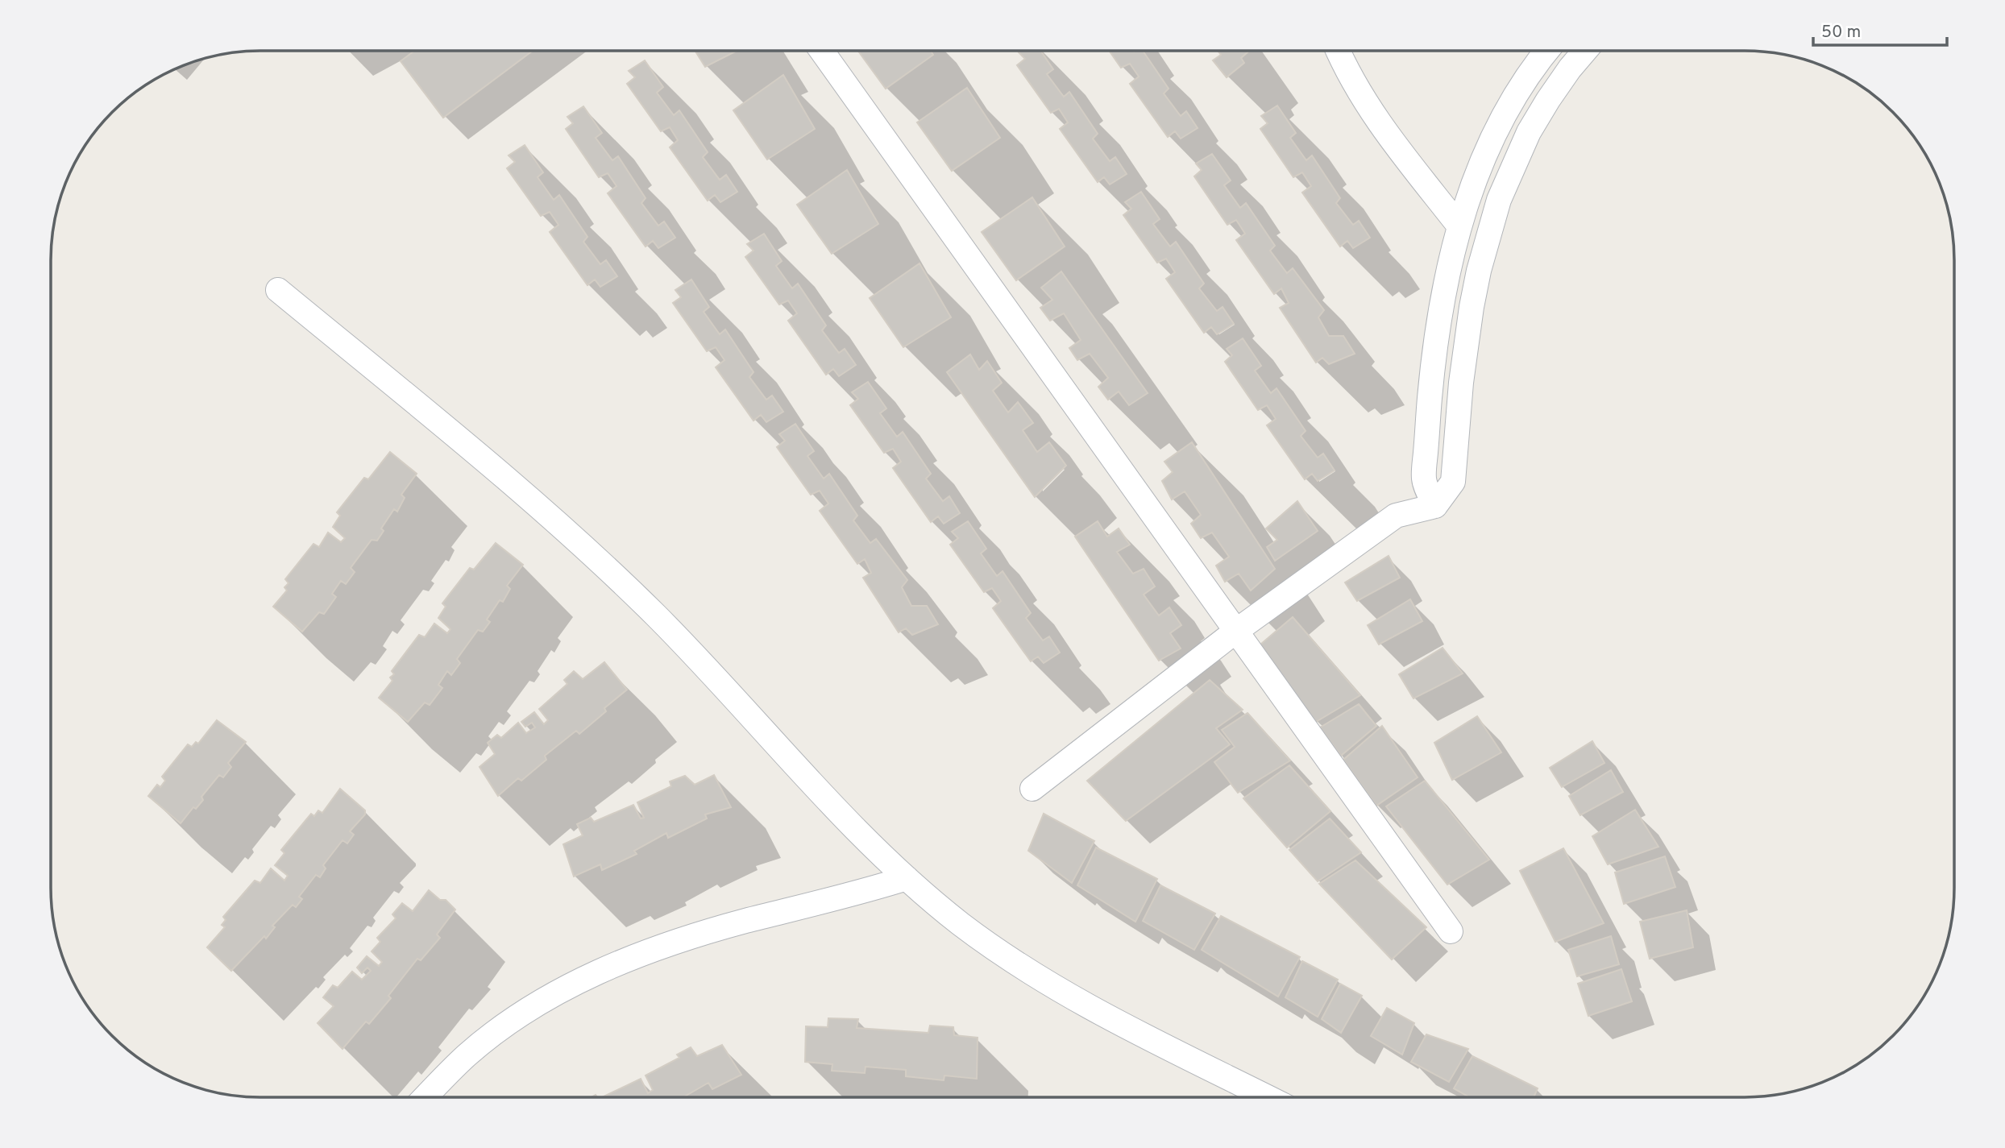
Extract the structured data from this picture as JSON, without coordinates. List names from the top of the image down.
{
  "scale_bar": "50 m"
}
